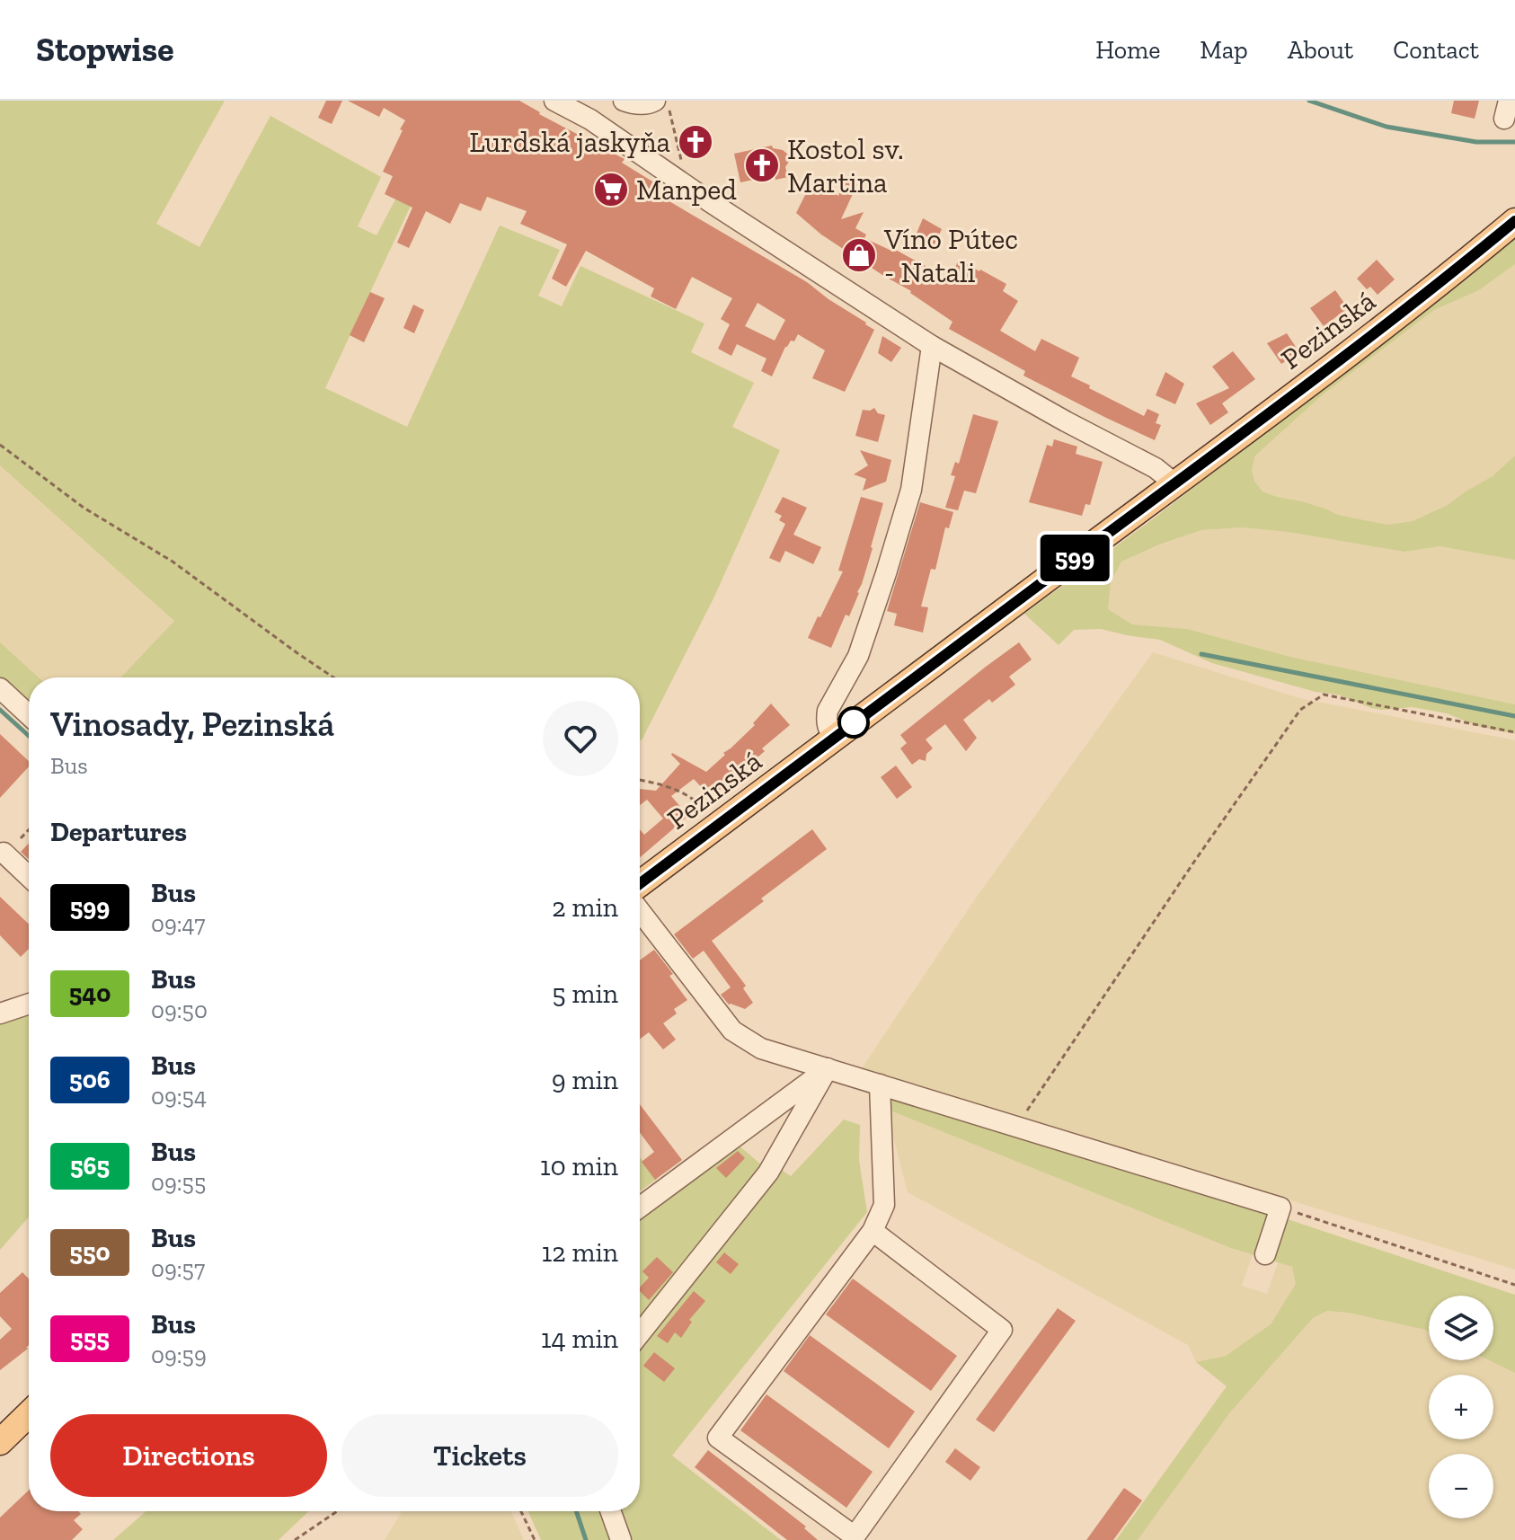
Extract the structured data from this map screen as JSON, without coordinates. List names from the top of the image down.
{
  "streets": {
    "main road": ["Pezinská"]
  },
  "places": {
    "church": ["Lurdská jaskyňa", "Kostol sv. Martina"],
    "supermarket": ["Manped"],
    "shop": ["Víno Pútec - Natali"]
  },
  "lines": ["bus line 599"],
  "page": {
    "header": "Stopwise",
    "nav": [
      "Home",
      "Map",
      "About",
      "Contact"
    ],
    "on_map": "599",
    "heading": [
      ["Vinosady, Pezinská", "Bus"],
      "Departures"
    ],
    "list": [
      {
        "mark": "599",
        "name": "Bus",
        "note": "09:47",
        "value": "2 min"
      },
      {
        "mark": "540",
        "name": "Bus",
        "note": "09:50",
        "value": "5 min"
      },
      {
        "mark": "506",
        "name": "Bus",
        "note": "09:54",
        "value": "9 min"
      },
      {
        "mark": "565",
        "name": "Bus",
        "note": "09:55",
        "value": "10 min"
      },
      {
        "mark": "550",
        "name": "Bus",
        "note": "09:57",
        "value": "12 min"
      },
      {
        "mark": "555",
        "name": "Bus",
        "note": "09:59",
        "value": "14 min"
      }
    ],
    "map_buttons": ["+", "−"],
    "buttons": ["Directions", "Tickets"]
  }
}
